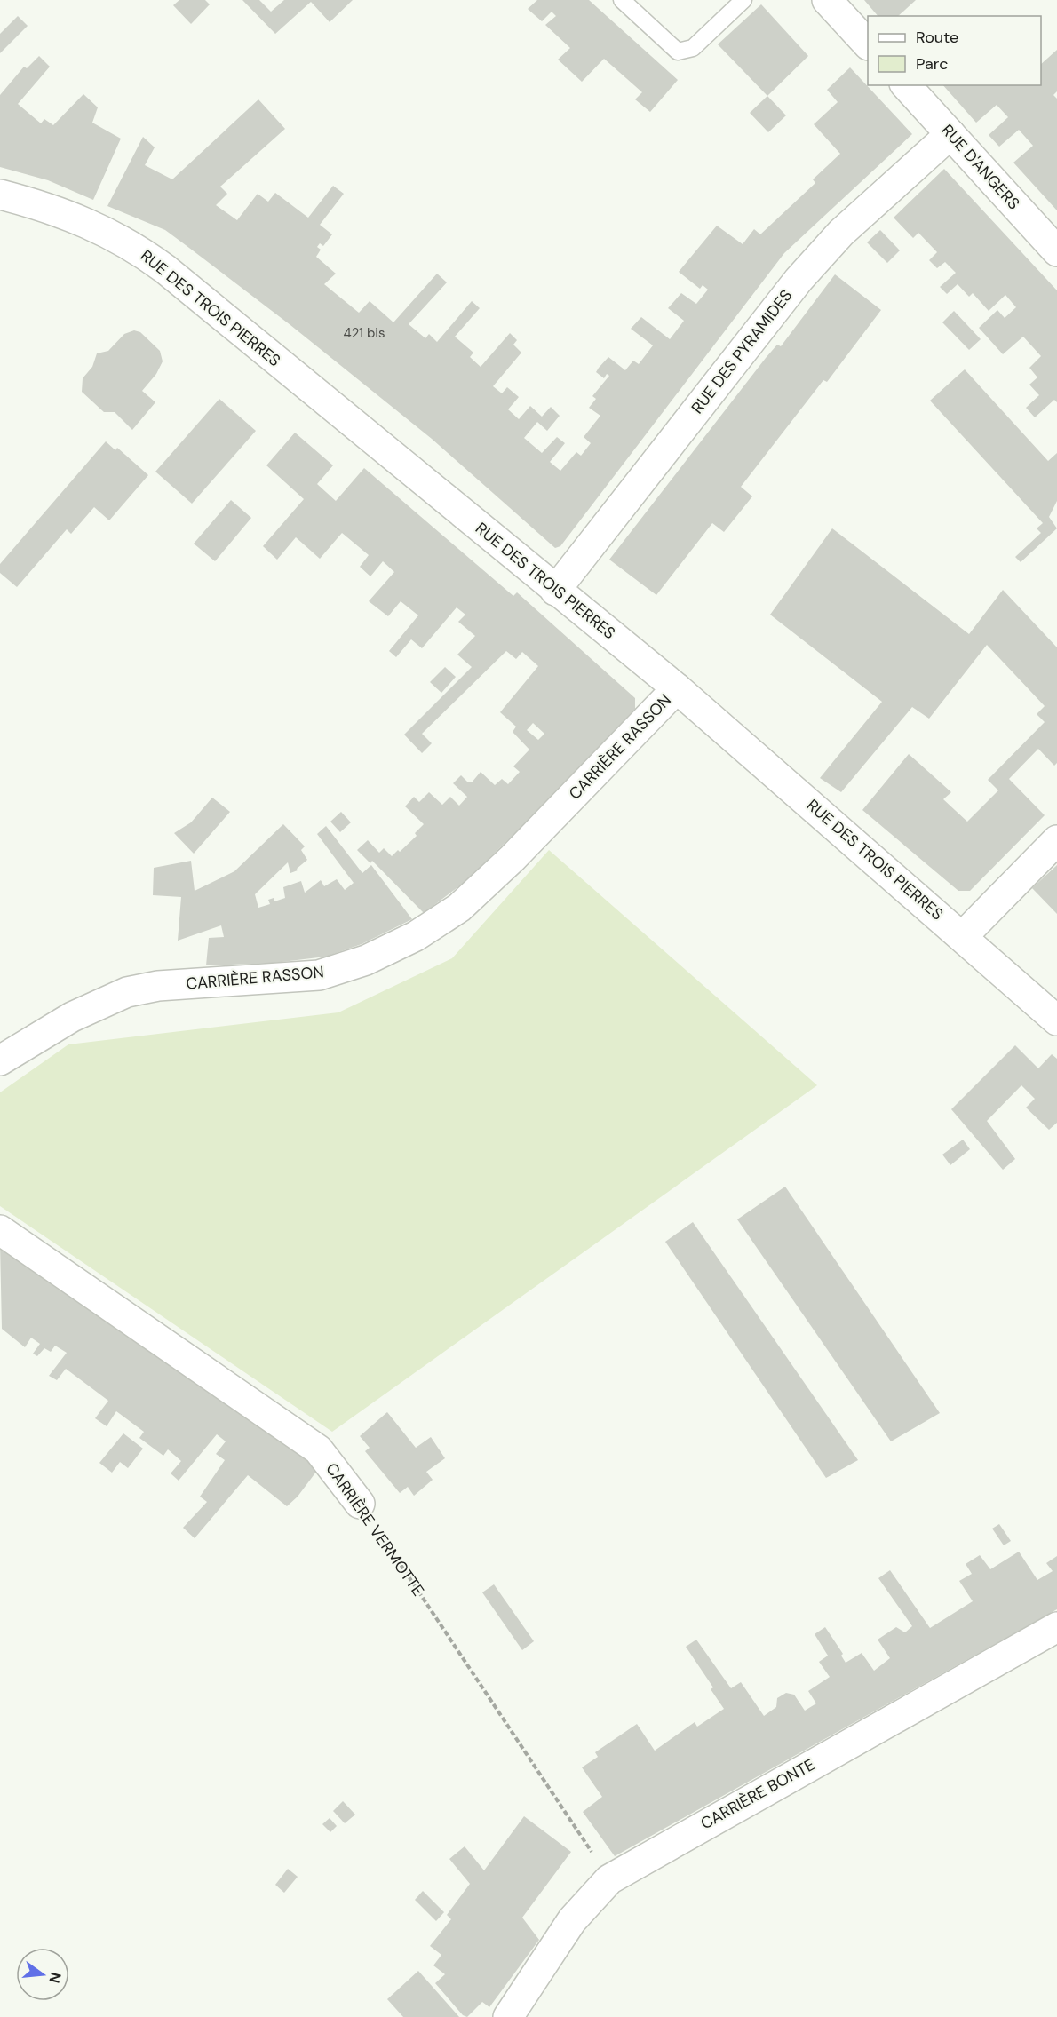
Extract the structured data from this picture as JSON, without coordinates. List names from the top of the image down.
{
  "streets": {
    "street": [
      "RUE D'ANGERS",
      "RUE DES TROIS PIERRES",
      "RUE DES PYRAMIDES",
      "CARRIÈRE RASSON",
      "CARRIÈRE VERMOTTE",
      "CARRIÈRE BONTE"
    ]
  },
  "crossings": [
    ["RUE D'ANGERS", "RUE DES PYRAMIDES"],
    ["RUE DES TROIS PIERRES", "RUE DES PYRAMIDES"],
    ["RUE DES TROIS PIERRES", "CARRIÈRE RASSON"],
    ["CARRIÈRE VERMOTTE", "CARRIÈRE BONTE"]
  ],
  "house_numbers": ["421 bis"],
  "legend": ["Route", "Parc"],
  "north": "right"
}
